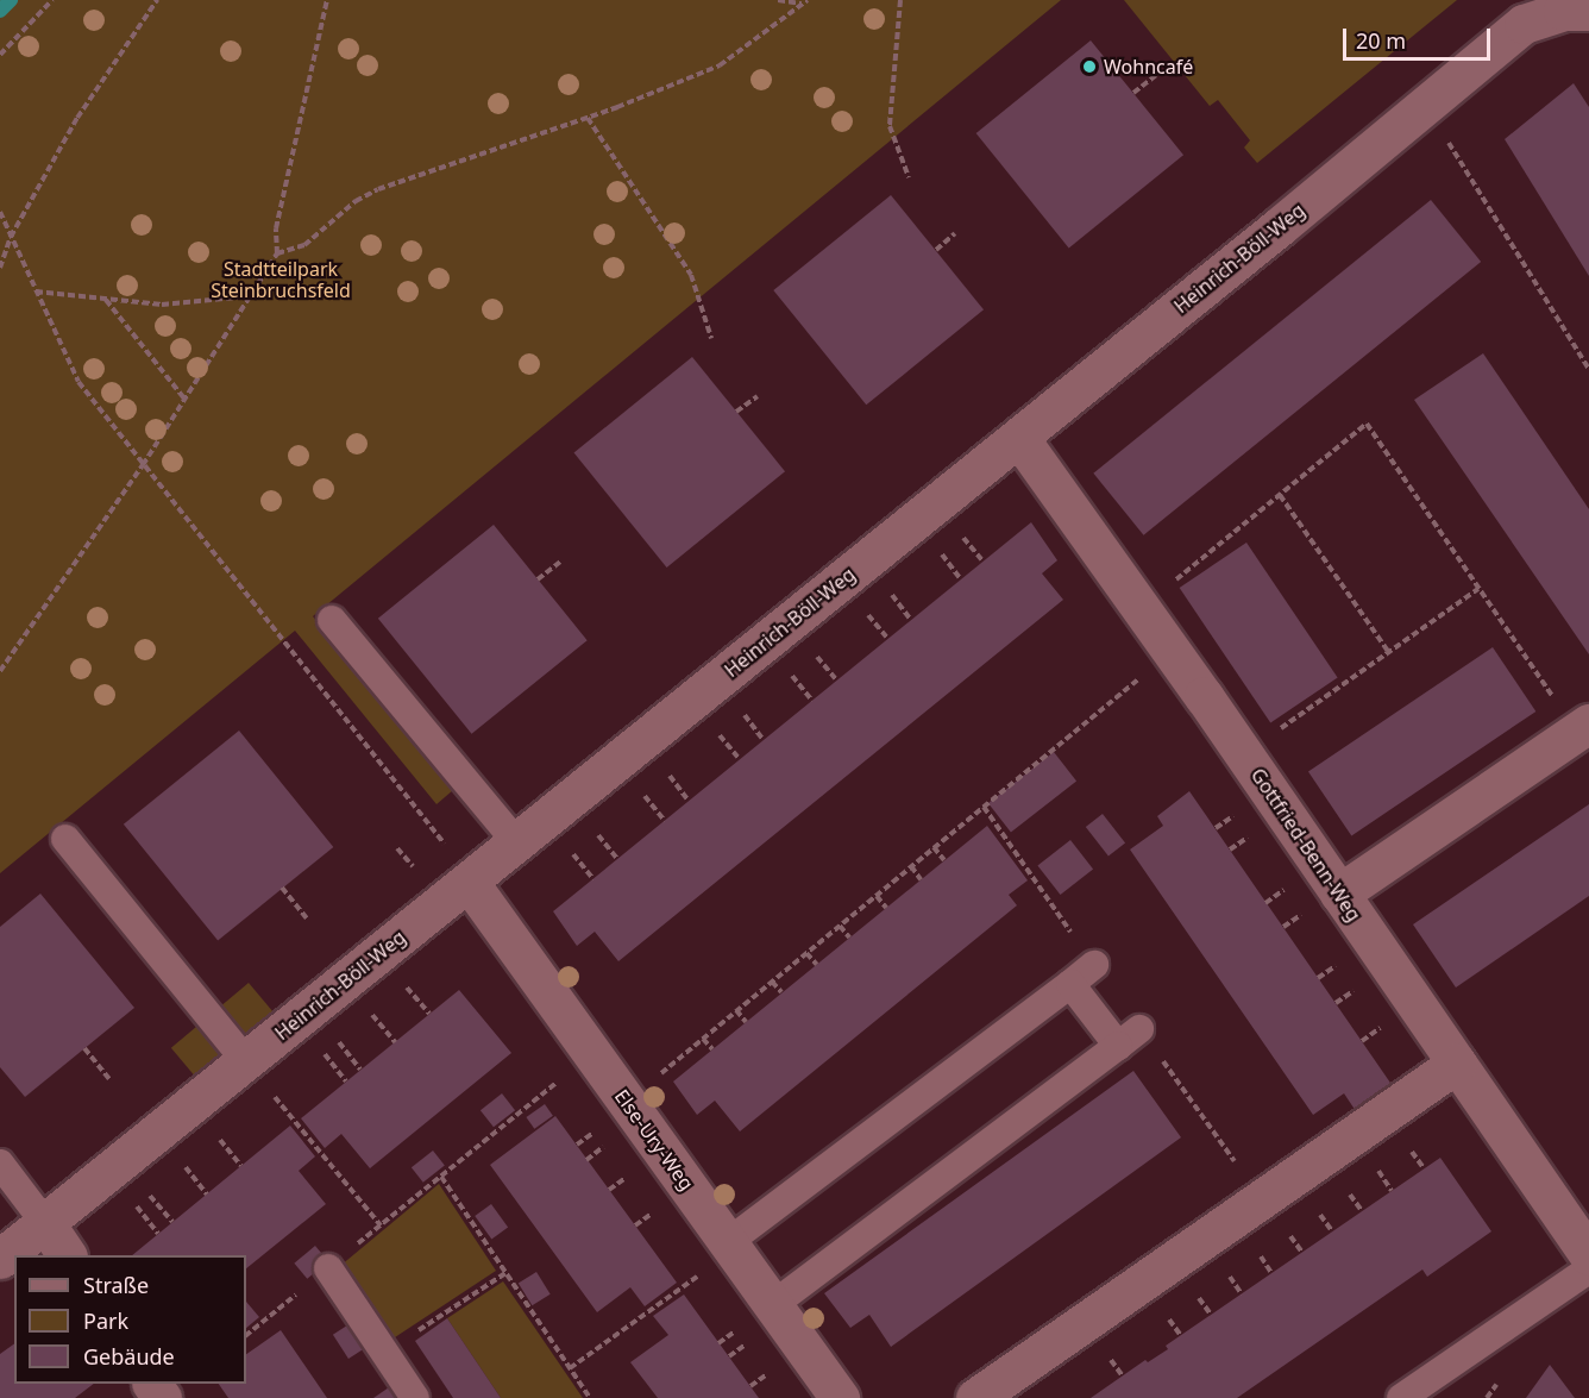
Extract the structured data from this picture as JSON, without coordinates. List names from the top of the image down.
{
  "streets": {
    "street": ["Heinrich-Böll-Weg", "Gottfried-Benn-Weg", "Else-Ury-Weg"]
  },
  "crossings": [
    ["Heinrich-Böll-Weg", "Gottfried-Benn-Weg"],
    ["Heinrich-Böll-Weg", "Else-Ury-Weg"]
  ],
  "parks": ["Stadtteilpark Steinbruchsfeld"],
  "places": ["Wohncafé"],
  "legend": ["Straße", "Park", "Gebäude"],
  "scale_bar": "20 m"
}
